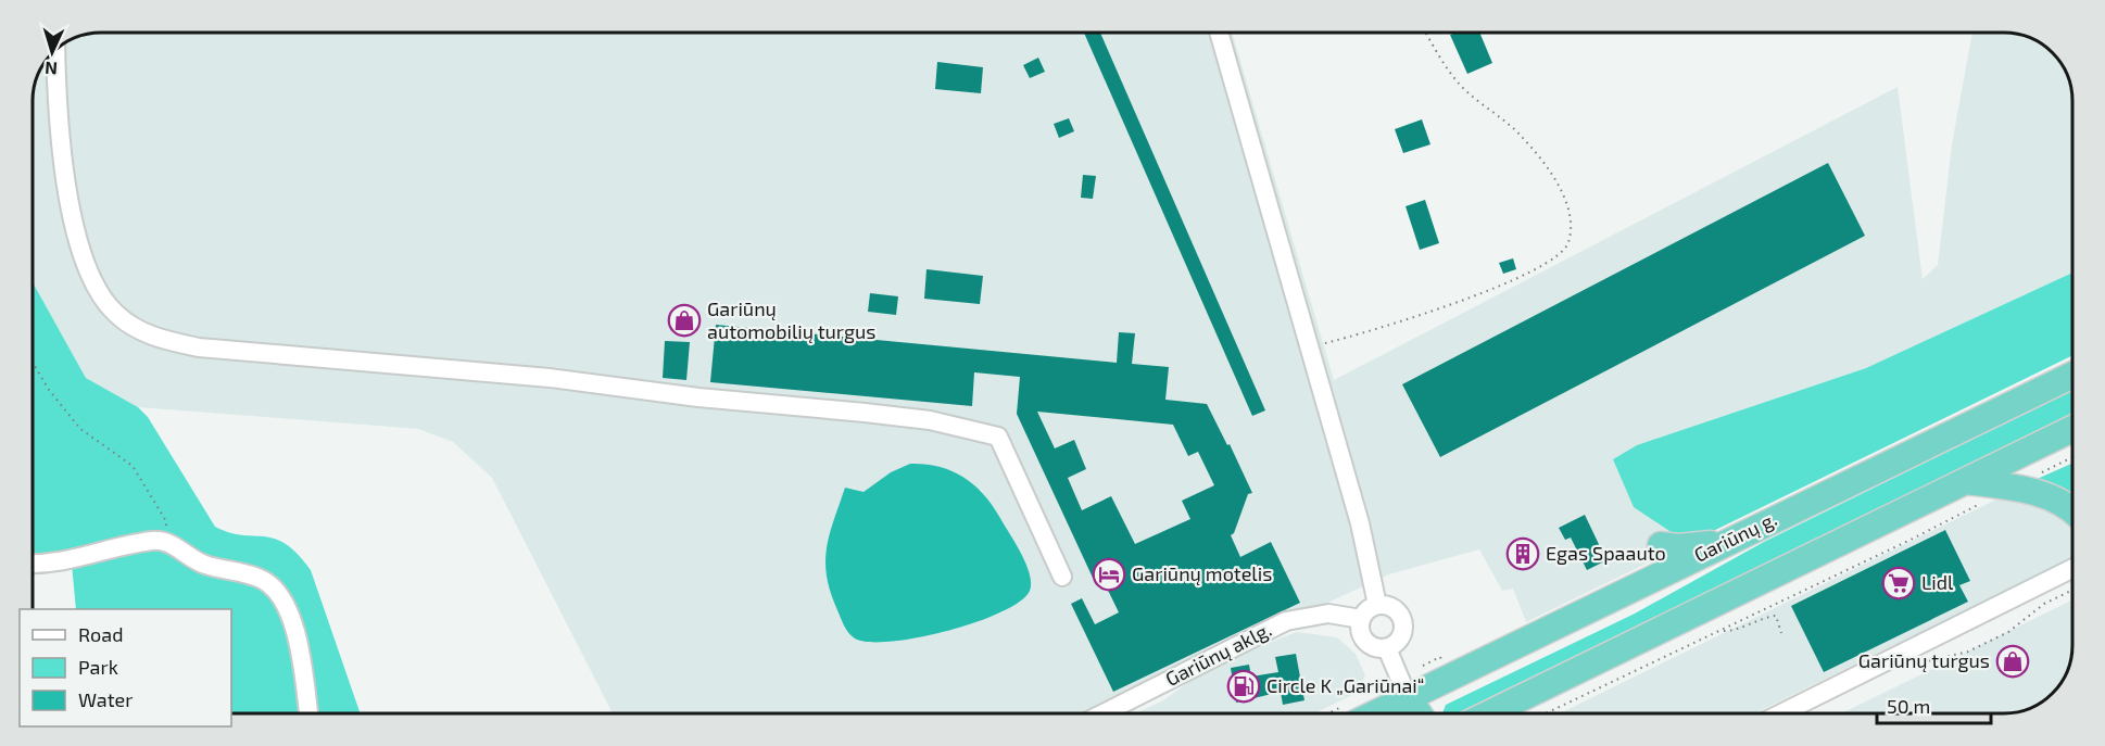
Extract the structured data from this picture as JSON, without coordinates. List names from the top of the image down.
{
  "streets": {
    "highway": ["Gariūnų g."],
    "street": ["Gariūnų aklg."]
  },
  "places": {
    "shop": ["Gariūnų automobilių turgus", "Gariūnų turgus"],
    "building": ["Egas Spaauto"],
    "hotel": ["Gariūnų motelis"],
    "supermarket": ["Lidl"],
    "fuel station": ["Circle K „Gariūnai“"]
  },
  "legend": ["Road", "Park", "Water"],
  "scale_bar": "50 m",
  "north": "bottom"
}
